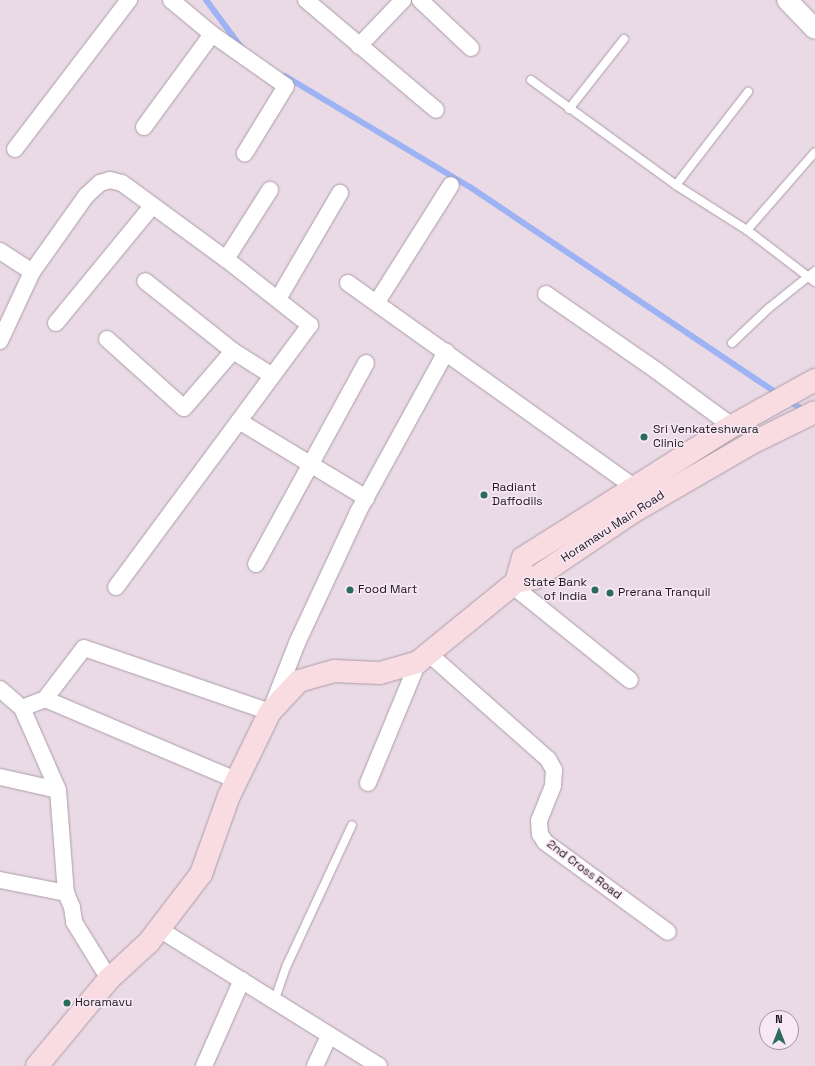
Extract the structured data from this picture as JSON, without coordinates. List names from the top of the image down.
{
  "streets": {
    "main road": ["Horamavu Main Road"],
    "street": ["2nd Cross Road"]
  },
  "crossings": [
    ["Horamavu Main Road", "2nd Cross Road"]
  ],
  "places": [
    "Sri Venkateshwara Clinic",
    "Radiant Daffodils",
    "Food Mart",
    "State Bank of India",
    "Prerana Tranquil",
    "Horamavu"
  ],
  "north": "top"
}
